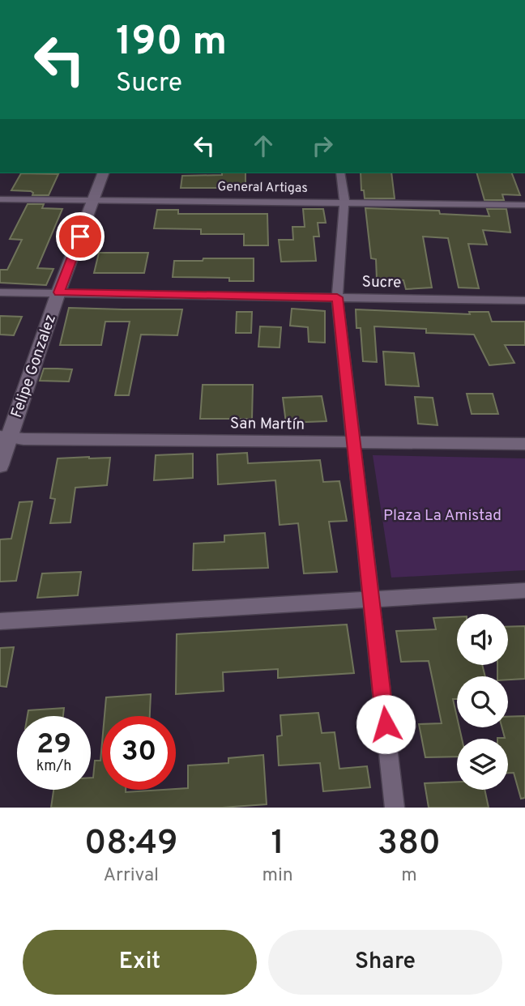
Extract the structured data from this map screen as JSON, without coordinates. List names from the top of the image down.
{
  "streets": {
    "street": [
      "General Artigas",
      "Sucre",
      "Felipe Gonzalez",
      "San Martín"
    ]
  },
  "crossings": [
    ["General Artigas", "Felipe Gonzalez"],
    ["Sucre", "Felipe Gonzalez"],
    ["Felipe Gonzalez", "San Martín"]
  ],
  "parks": ["Plaza La Amistad"],
  "page": {
    "turn": ["190 m", "Sucre"],
    "speed": "29 km/h",
    "limit": "30",
    "eta": [
      "08:49",
      "Arrival",
      "1",
      "min",
      "380",
      "m"
    ],
    "buttons": ["Exit", "Share"]
  }
}
